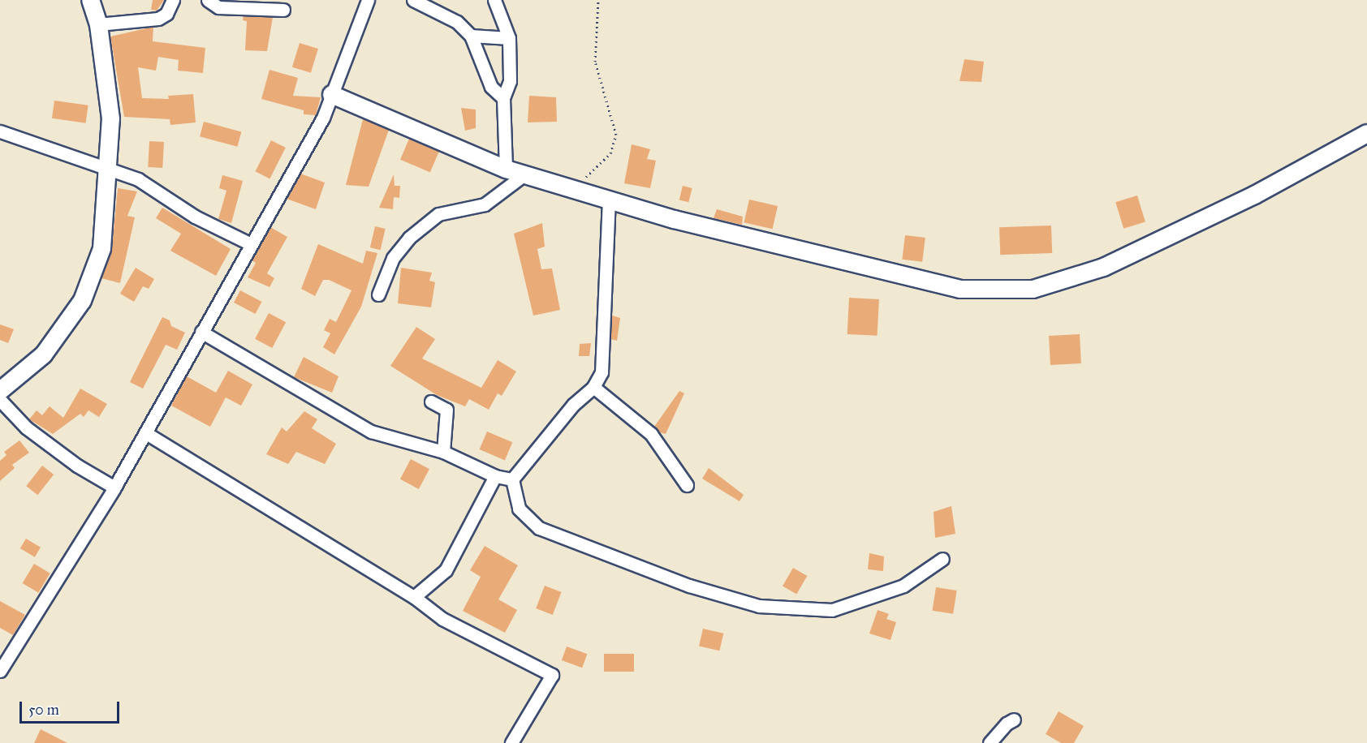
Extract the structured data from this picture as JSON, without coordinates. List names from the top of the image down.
{
  "scale_bar": "50 m"
}
